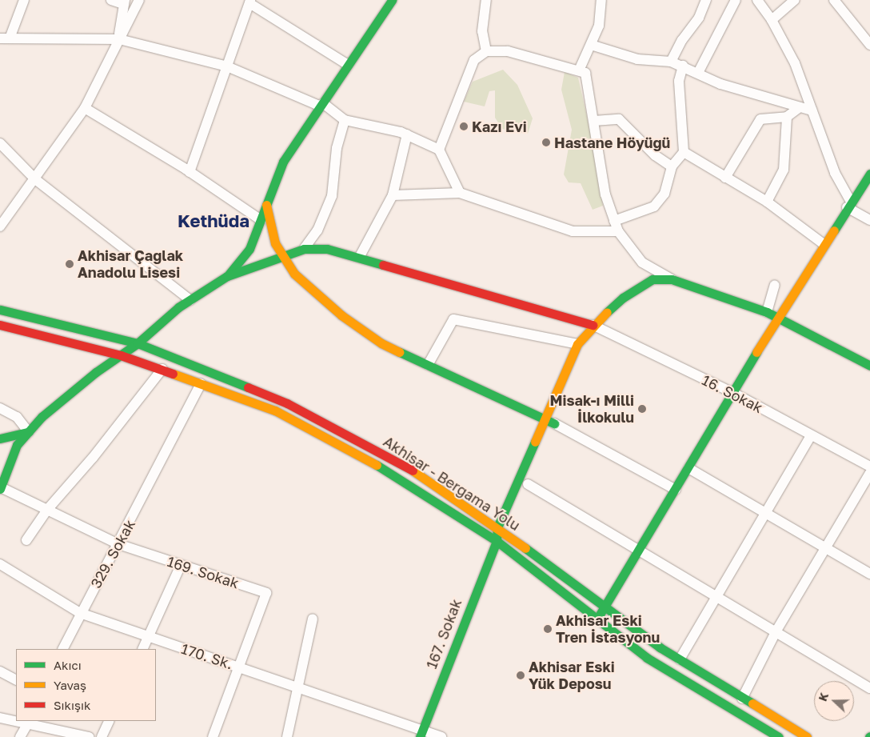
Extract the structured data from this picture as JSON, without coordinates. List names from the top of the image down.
{
  "streets": {
    "main road": ["Akhisar - Bergama Yolu", "167. Sokak"],
    "street": [
      "16. Sokak",
      "329. Sokak",
      "169. Sokak",
      "170. Sk."
    ]
  },
  "crossings": [
    ["Akhisar - Bergama Yolu", "329. Sokak"],
    ["Akhisar - Bergama Yolu", "167. Sokak"],
    ["329. Sokak", "169. Sokak"],
    ["329. Sokak", "170. Sk."],
    ["169. Sokak", "170. Sk."],
    ["167. Sokak", "170. Sk."]
  ],
  "districts": ["Kethüda"],
  "places": [
    "Kazı Evi",
    "Hastane Höyüğü",
    "Akhisar Çağlak Anadolu Lisesi",
    "Misak-ı Milli İlkokulu",
    "Akhisar Eski Tren İstasyonu",
    "Akhisar Eski Yük Deposu"
  ],
  "legend": ["Akıcı", "Yavaş", "Sıkışık"],
  "north": "left"
}
